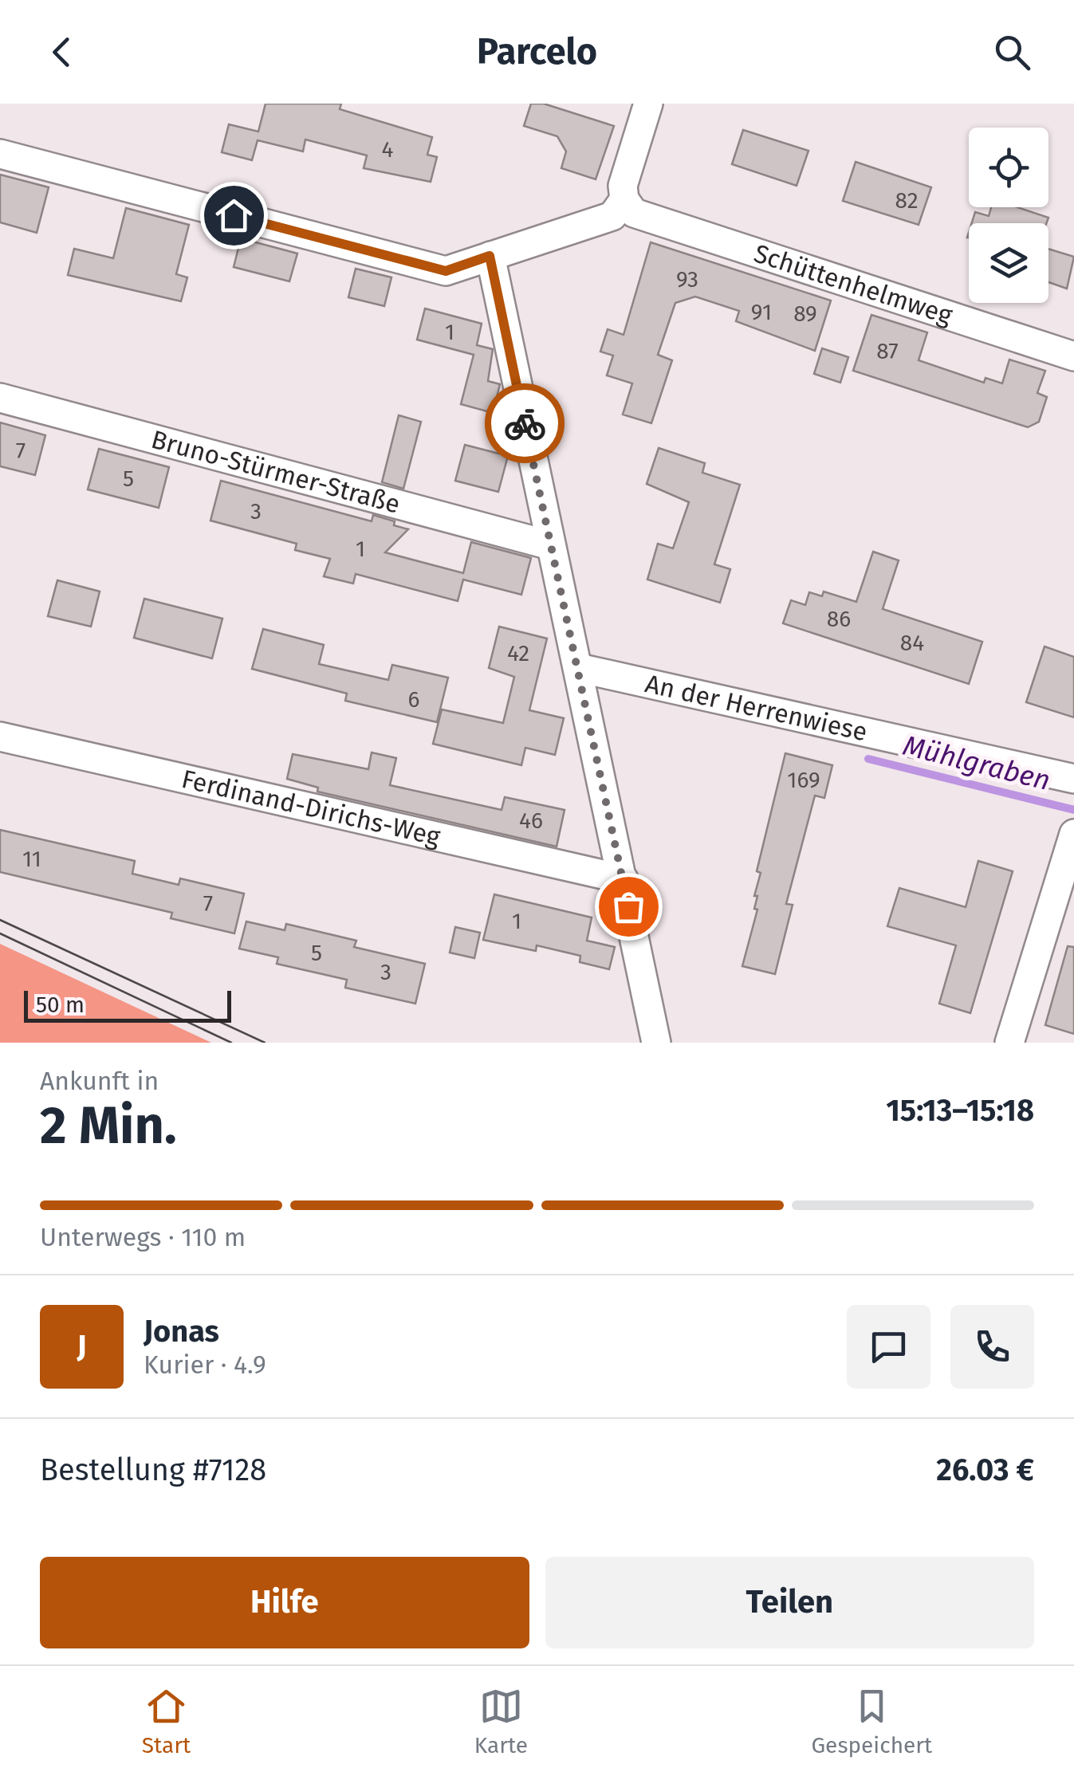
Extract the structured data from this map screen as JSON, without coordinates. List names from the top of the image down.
{
  "streets": {
    "street": [
      "Schüttenhelmweg",
      "Bruno-Stürmer-Straße",
      "An der Herrenwiese",
      "Ferdinand-Dirichs-Weg"
    ]
  },
  "water": ["Mühlgraben"],
  "house_numbers": [
    "4",
    "82",
    "93",
    "91",
    "89",
    "1",
    "87",
    "7",
    "5",
    "3",
    "1",
    "86",
    "84",
    "42",
    "6",
    "169",
    "46",
    "11",
    "7",
    "1",
    "5",
    "3"
  ],
  "scale_bar": "50 m",
  "page": {
    "header": "Parcelo",
    "scale": "50 m",
    "heading": ["2 Min.", "Ankunft in", "15:13–15:18"],
    "panel": [
      "Jonas",
      "Kurier · 4.9",
      "Bestellung #7128",
      "26.03 €"
    ],
    "bar": "Unterwegs · 110 m",
    "round": "J",
    "buttons": ["Hilfe", "Teilen"],
    "tabs": ["Start", "Karte", "Gespeichert"]
  }
}
